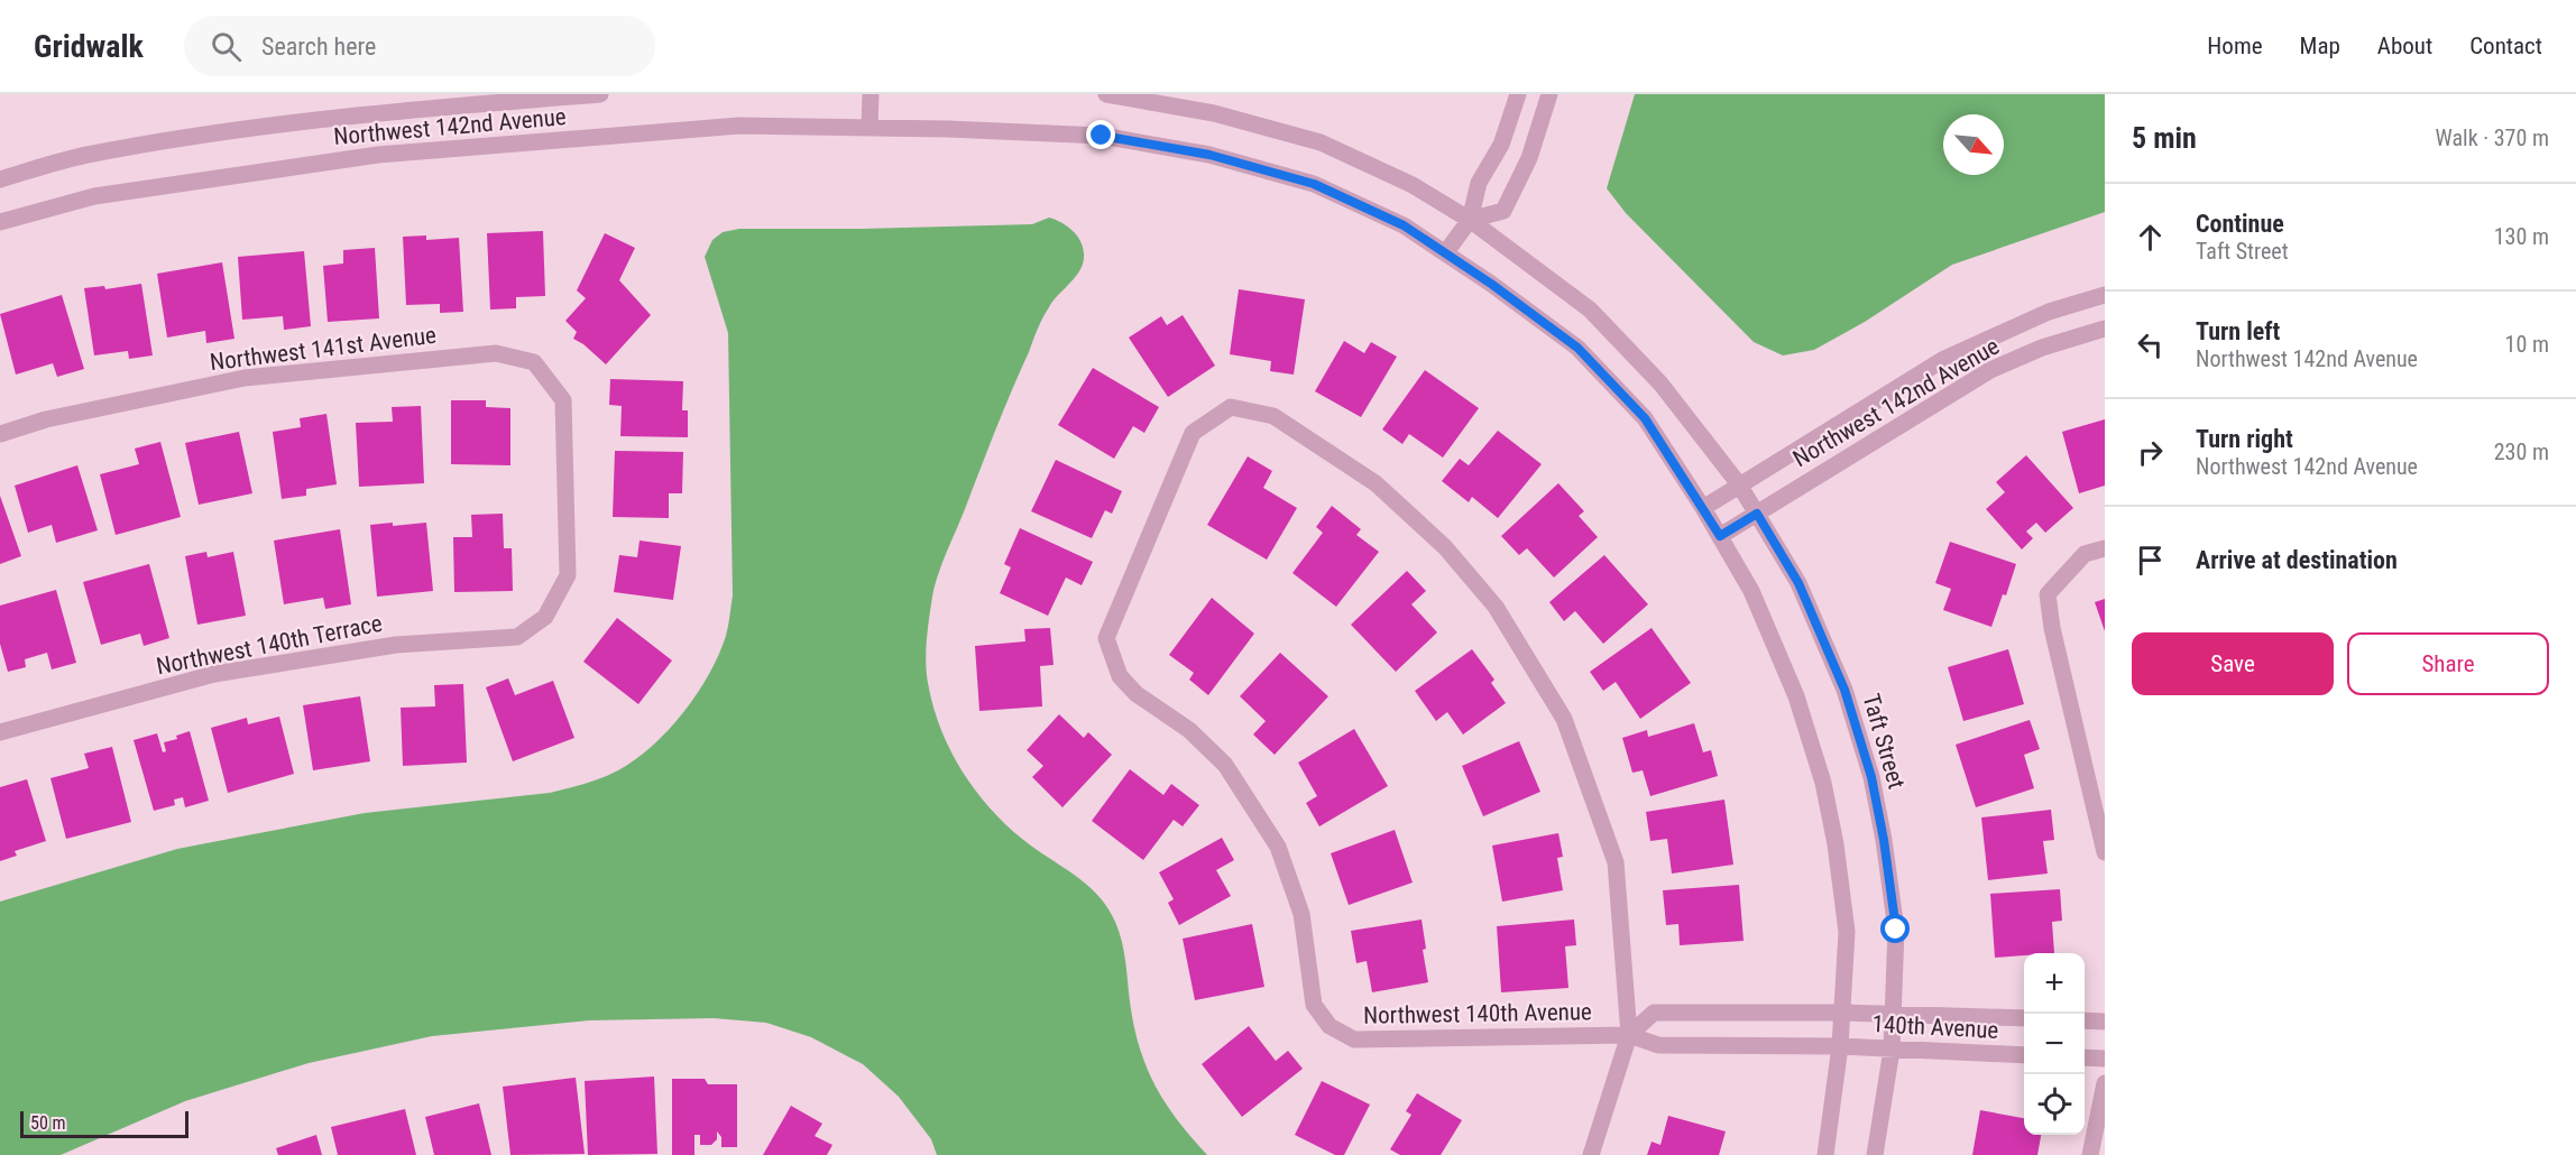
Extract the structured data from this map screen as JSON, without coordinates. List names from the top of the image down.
{
  "streets": {
    "street": [
      "Northwest 142nd Avenue",
      "Northwest 141st Avenue",
      "Northwest 140th Terrace",
      "Taft Street",
      "Northwest 140th Avenue",
      "140th Avenue"
    ]
  },
  "crossings": [
    ["Northwest 142nd Avenue", "Taft Street"],
    ["Northwest 141st Avenue", "Northwest 140th Terrace"],
    ["Taft Street", "140th Avenue"],
    ["Northwest 140th Avenue", "140th Avenue"]
  ],
  "scale_bar": "50 m",
  "north": "bottom right",
  "page": {
    "header": "Gridwalk",
    "search": "Search here",
    "nav": [
      "Home",
      "Map",
      "About",
      "Contact"
    ],
    "heading": ["5 min", "Walk · 370 m"],
    "list": [
      ["Continue", "Taft Street", "130 m"],
      ["Turn left", "Northwest 142nd Avenue", "10 m"],
      ["Turn right", "Northwest 142nd Avenue", "230 m"],
      "Arrive at destination"
    ],
    "buttons": ["Save", "Share"],
    "map_buttons": ["+", "−"],
    "scale": "50 m"
  }
}
